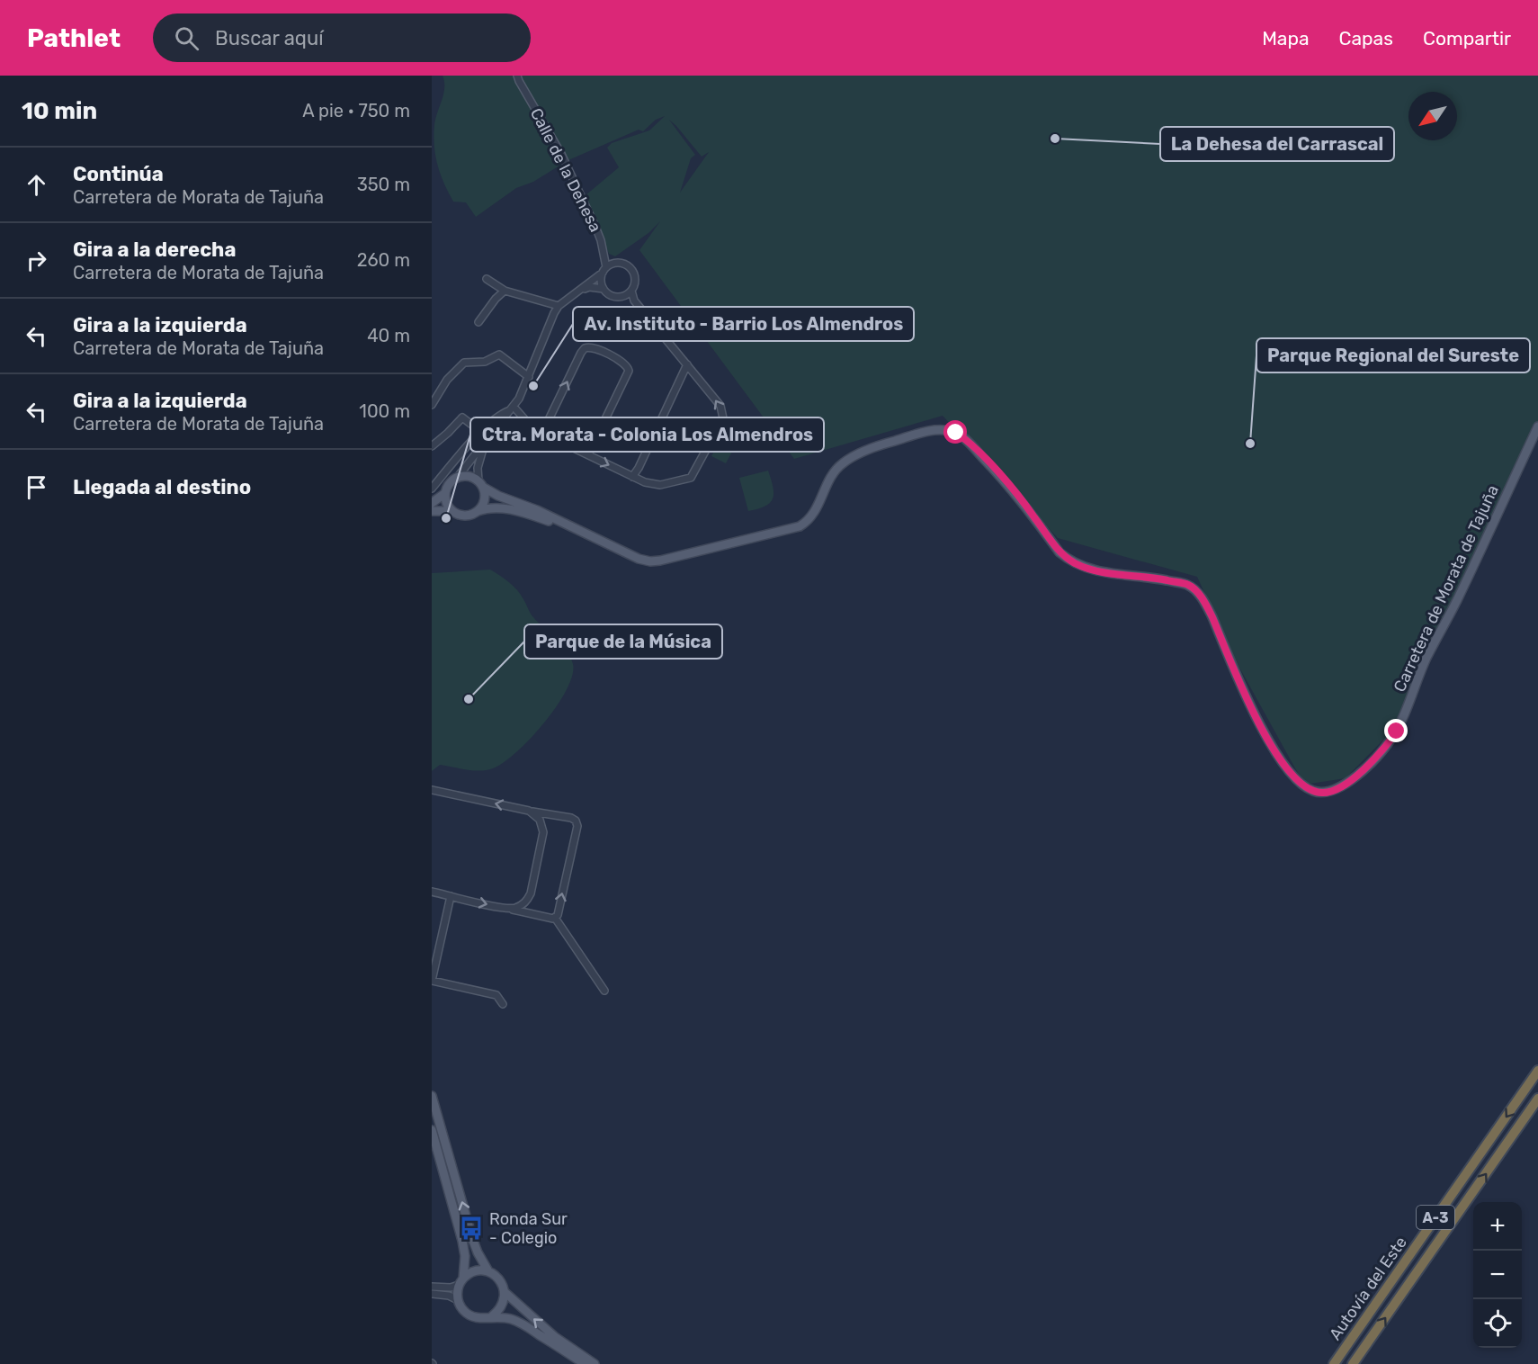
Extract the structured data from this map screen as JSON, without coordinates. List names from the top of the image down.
{
  "streets": {
    "highway": ["A-3", "Autovía del Este"],
    "main road": ["Carretera de Morata de Tajuña"],
    "street": ["Calle de la Dehesa"]
  },
  "places": {
    "other": [
      "La Dehesa del Carrascal",
      "Av. Instituto - Barrio Los Almendros",
      "Parque Regional del Sureste",
      "Ctra. Morata - Colonia Los Almendros",
      "Parque de la Música"
    ],
    "bus stop": ["Ronda Sur - Colegio"]
  },
  "north": "bottom left",
  "page": {
    "header": "Pathlet",
    "search": "Buscar aquí",
    "nav": ["Mapa", "Capas", "Compartir"],
    "heading": ["10 min", "A pie · 750 m"],
    "list": [
      ["Continúa", "Carretera de Morata de Tajuña", "350 m"],
      ["Gira a la derecha", "Carretera de Morata de Tajuña", "260 m"],
      ["Gira a la izquierda", "Carretera de Morata de Tajuña", "40 m"],
      ["Gira a la izquierda", "Carretera de Morata de Tajuña", "100 m"],
      "Llegada al destino"
    ],
    "map_buttons": ["+", "−"]
  }
}
